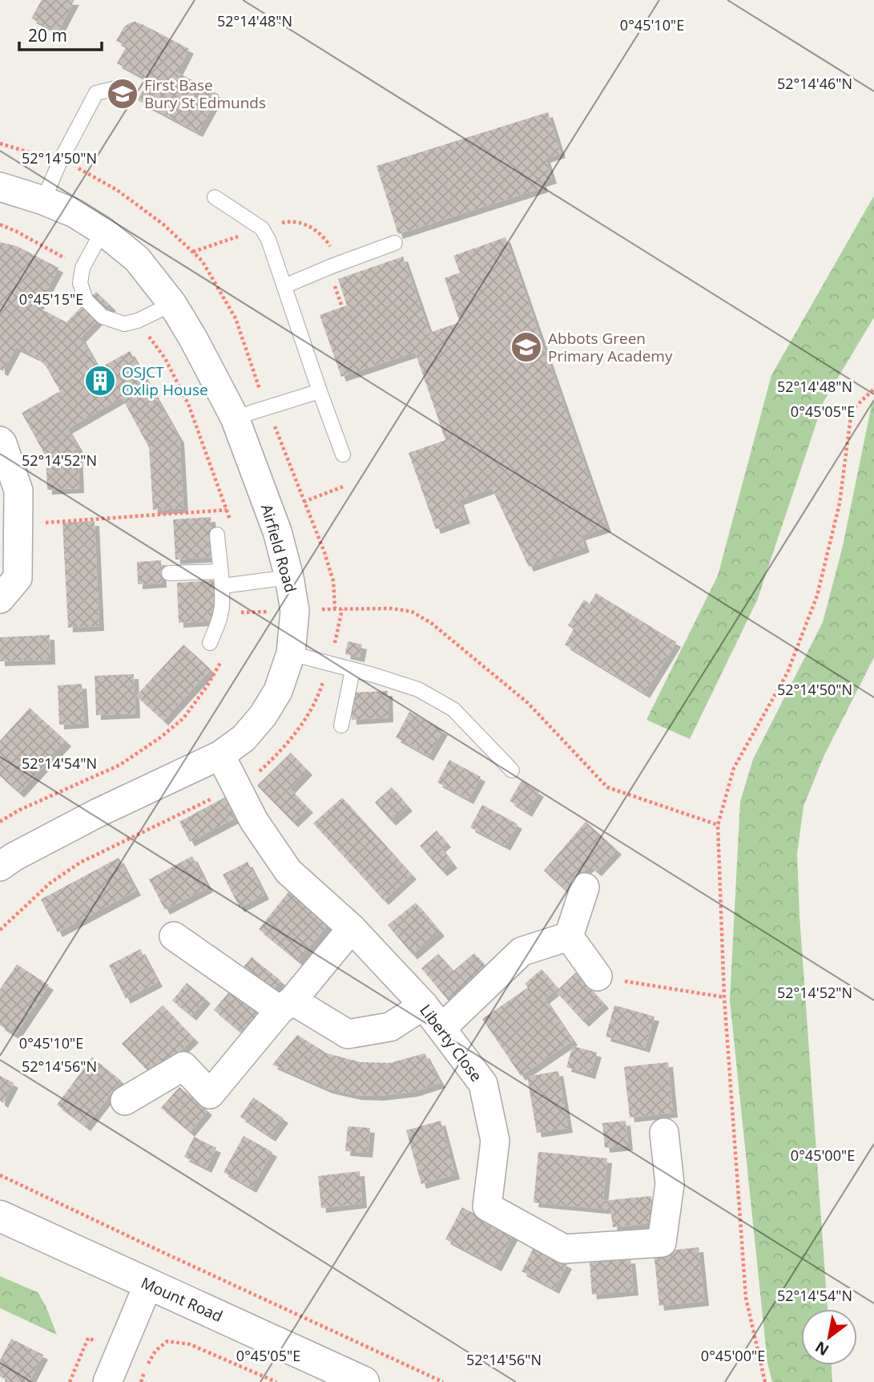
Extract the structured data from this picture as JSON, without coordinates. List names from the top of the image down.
{
  "streets": {
    "street": ["Airfield Road", "Liberty Close", "Mount Road"]
  },
  "crossings": [
    ["Airfield Road", "Liberty Close"]
  ],
  "places": {
    "school or university": ["First Base Bury St Edmunds", "Abbots Green Primary Academy"],
    "building": ["OSJCT Oxlip House"]
  },
  "scale_bar": "20 m",
  "north": "bottom left",
  "coordinates": [
    "52°14'48\"N",
    "0°45'10\"E",
    "52°14'46\"N",
    "52°14'50\"N",
    "0°45'15\"E",
    "0°45'05\"E",
    "52°14'52\"N",
    "52°14'54\"N",
    "52°14'56\"N",
    "0°45'00\"E"
  ]
}
